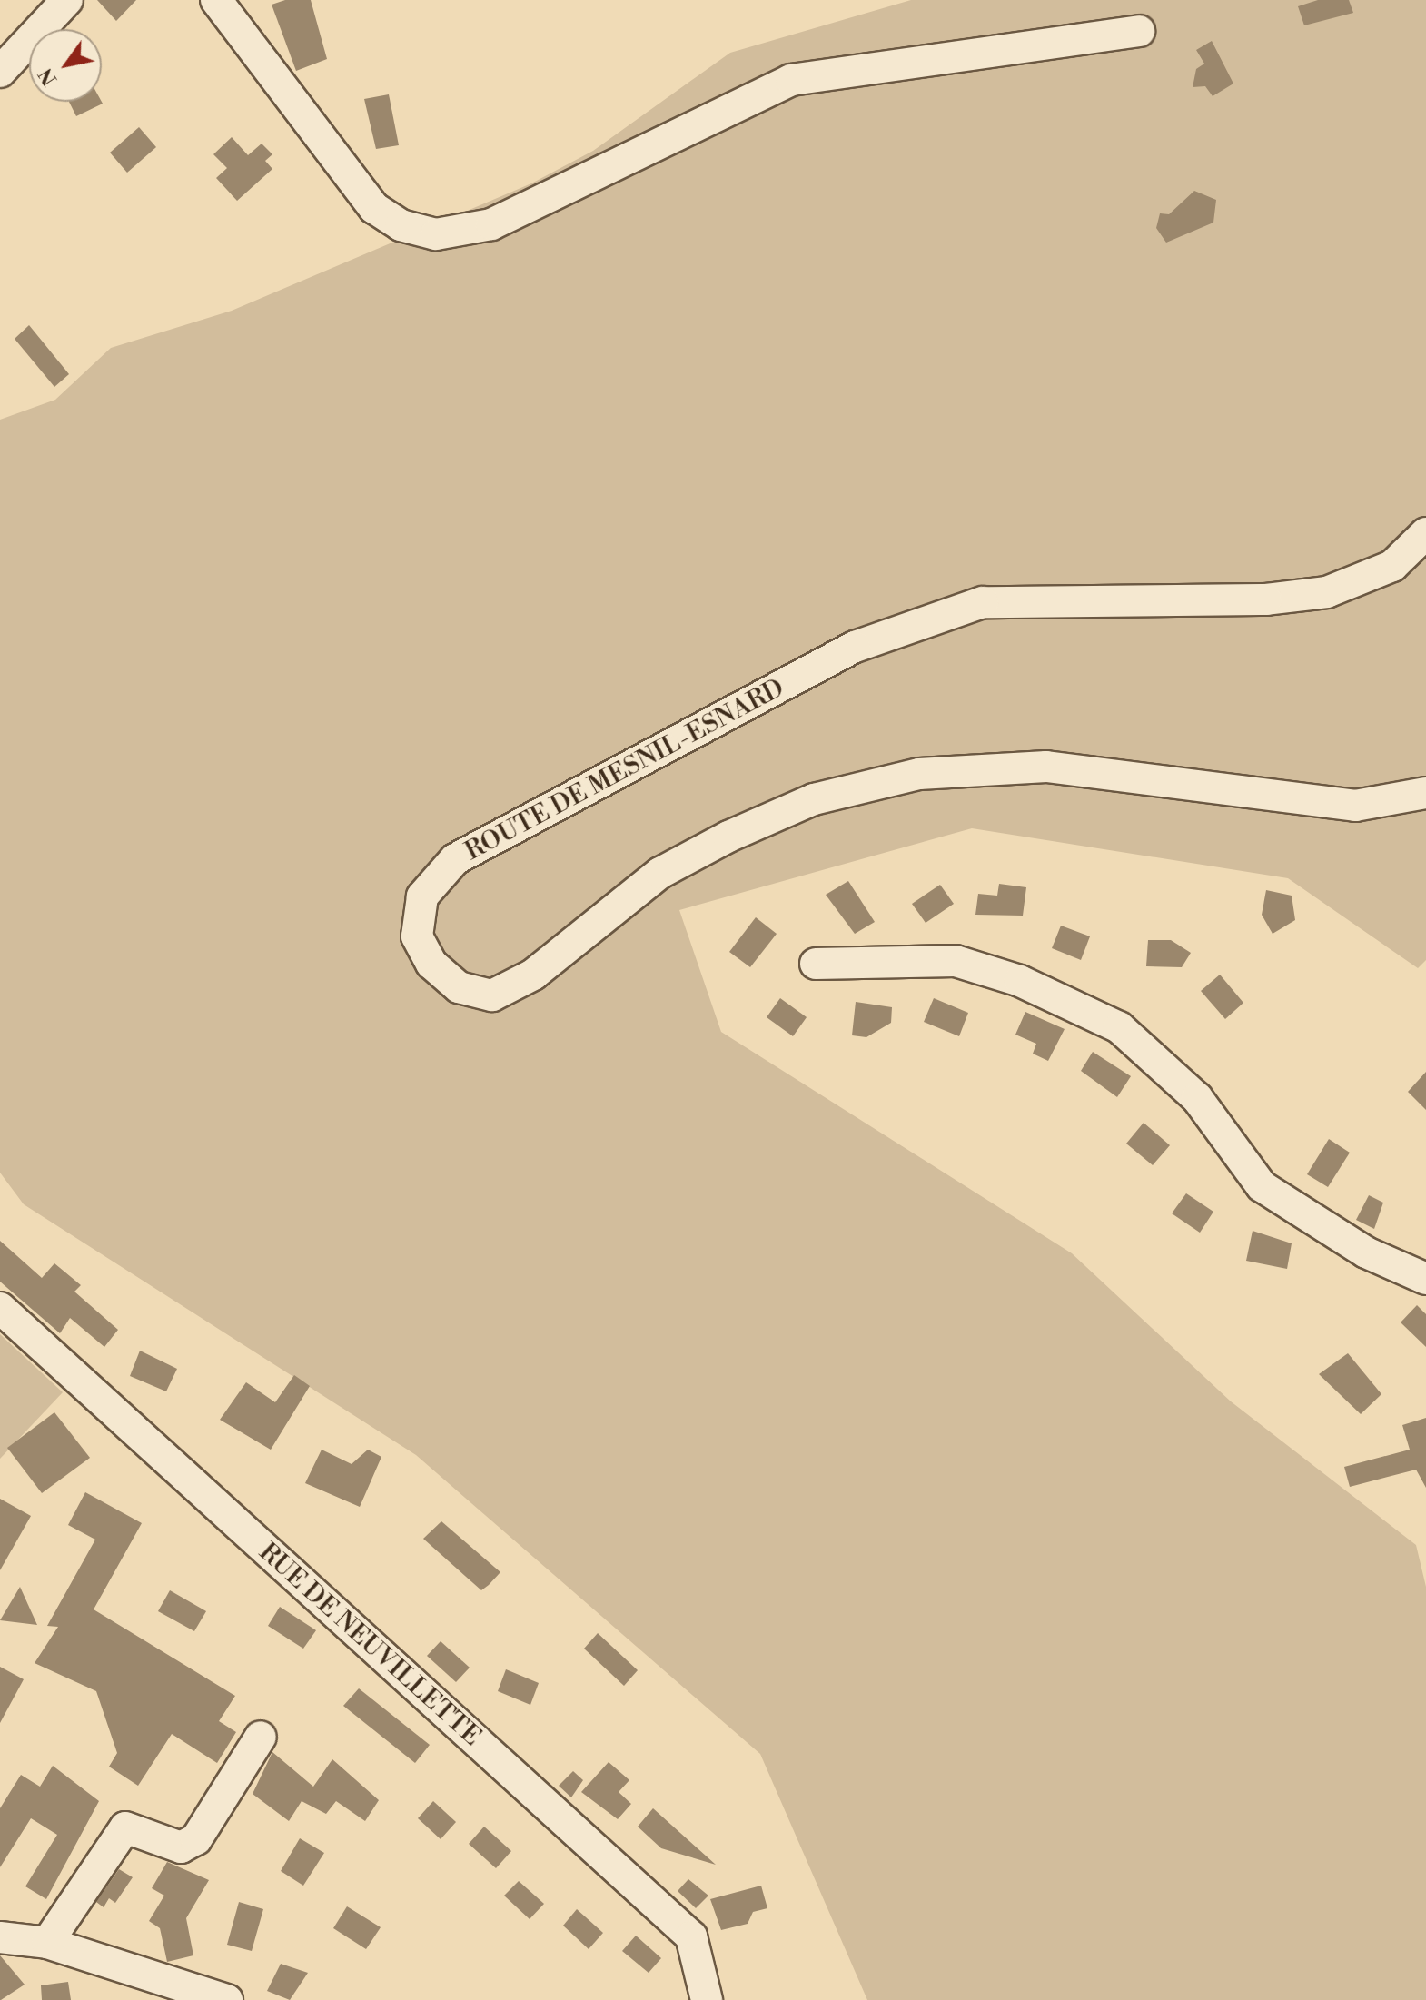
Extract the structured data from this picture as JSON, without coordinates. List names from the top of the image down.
{
  "streets": {
    "street": ["ROUTE DE MESNIL-ESNARD", "RUE DE NEUVILLETTE"]
  },
  "north": "bottom left"
}
